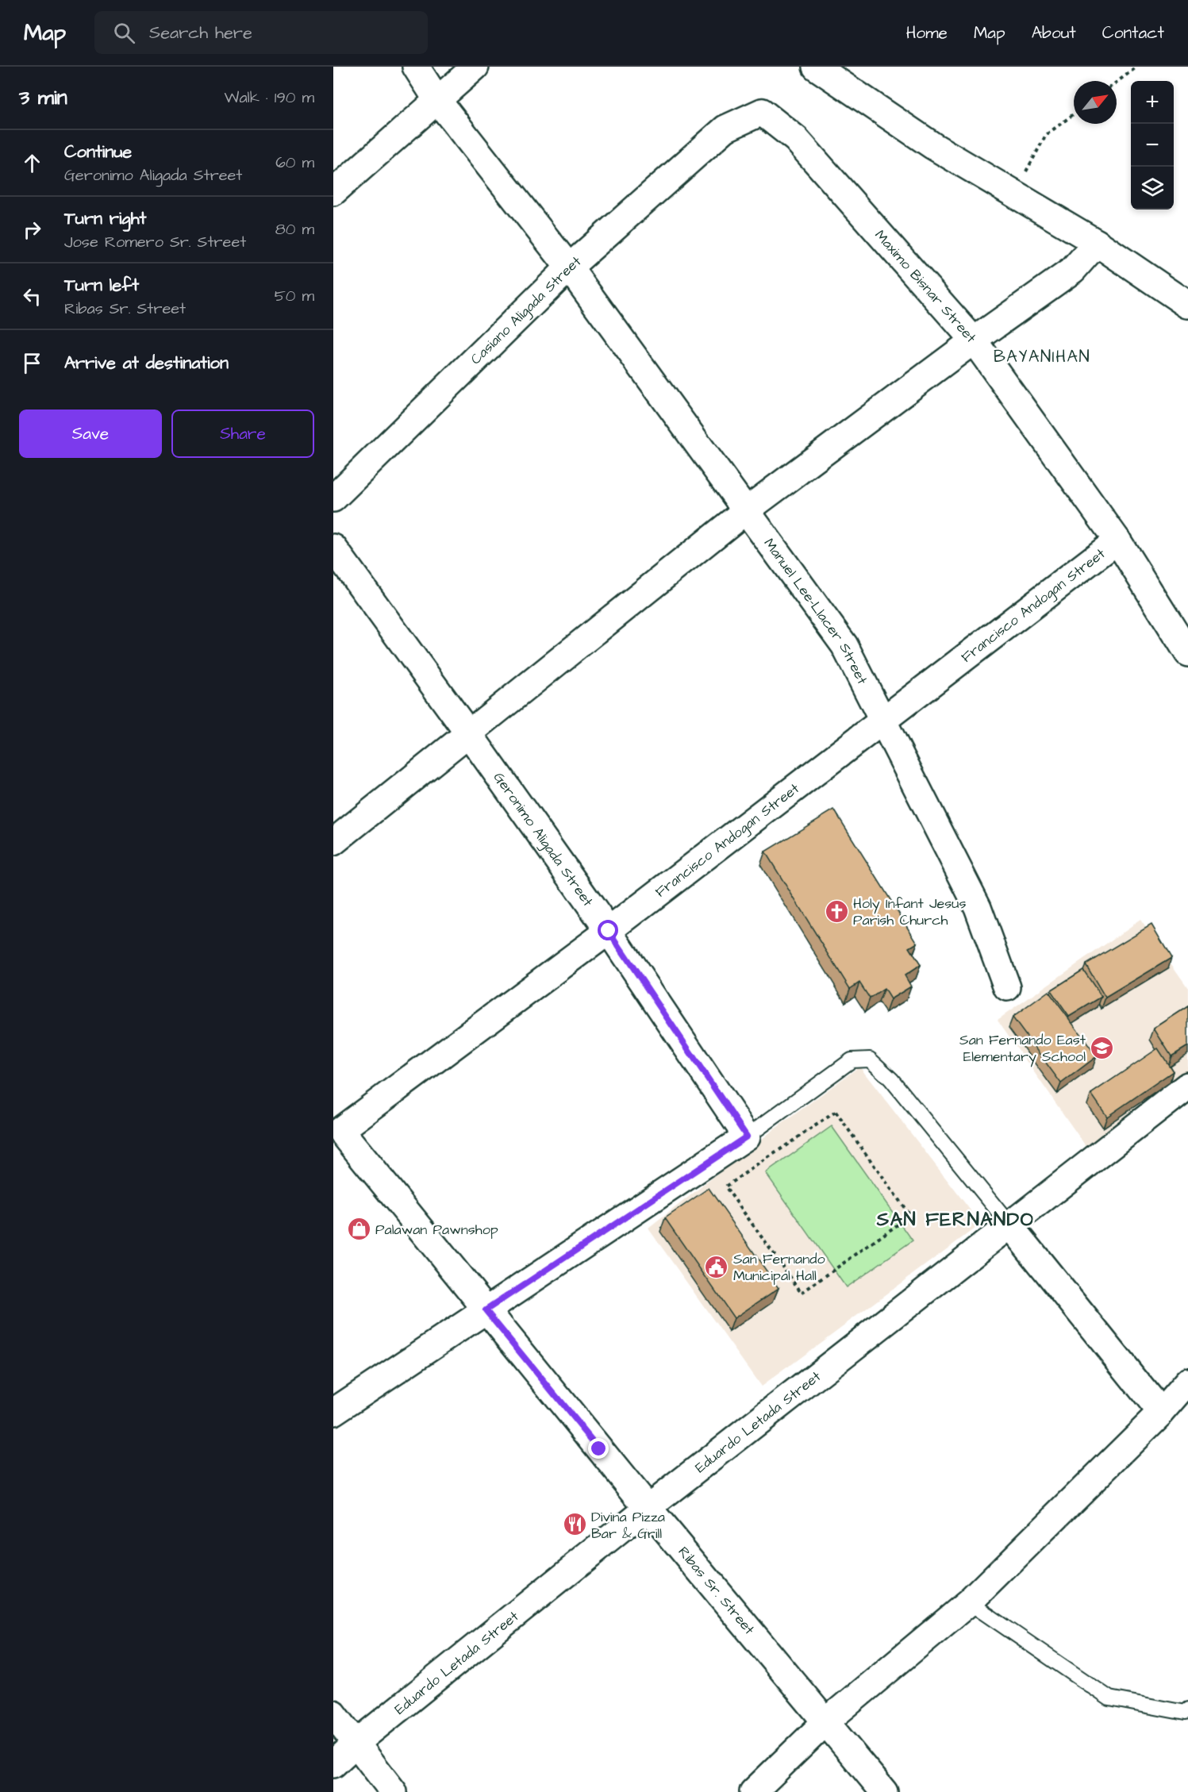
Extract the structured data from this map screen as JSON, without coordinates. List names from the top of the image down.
{
  "streets": {
    "street": [
      "Maximo Bisnar Street",
      "Casiano Aligada Street",
      "Francisco Andogan Street",
      "Manuel Lee-Llacer Street",
      "Geronimo Aligada Street",
      "Eduardo Letada Street",
      "Ribas Sr. Street"
    ]
  },
  "crossings": [
    ["Maximo Bisnar Street", "Casiano Aligada Street"],
    ["Maximo Bisnar Street", "Francisco Andogan Street"],
    ["Casiano Aligada Street", "Manuel Lee-Llacer Street"],
    ["Francisco Andogan Street", "Manuel Lee-Llacer Street"],
    ["Francisco Andogan Street", "Geronimo Aligada Street"],
    ["Francisco Andogan Street", "Ribas Sr. Street"],
    ["Eduardo Letada Street", "Ribas Sr. Street"]
  ],
  "districts": ["BAYANIHAN", "SAN FERNANDO"],
  "places": {
    "church": ["Holy Infant Jesus Parish Church"],
    "school or university": ["San Fernando East Elementary School"],
    "shop": ["Palawan Pawnshop"],
    "public building": ["San Fernando Municipal Hall"],
    "restaurant": ["Divina Pizza Bar & Grill"]
  },
  "north": "top right",
  "page": {
    "header": "Map",
    "search": "Search here",
    "nav": [
      "Home",
      "Map",
      "About",
      "Contact"
    ],
    "heading": ["3 min", "Walk · 190 m"],
    "map_buttons": ["+", "−"],
    "list": [
      ["Continue", "Geronimo Aligada Street", "60 m"],
      ["Turn right", "Jose Romero Sr. Street", "80 m"],
      ["Turn left", "Ribas Sr. Street", "50 m"],
      "Arrive at destination"
    ],
    "buttons": ["Save", "Share"]
  }
}
